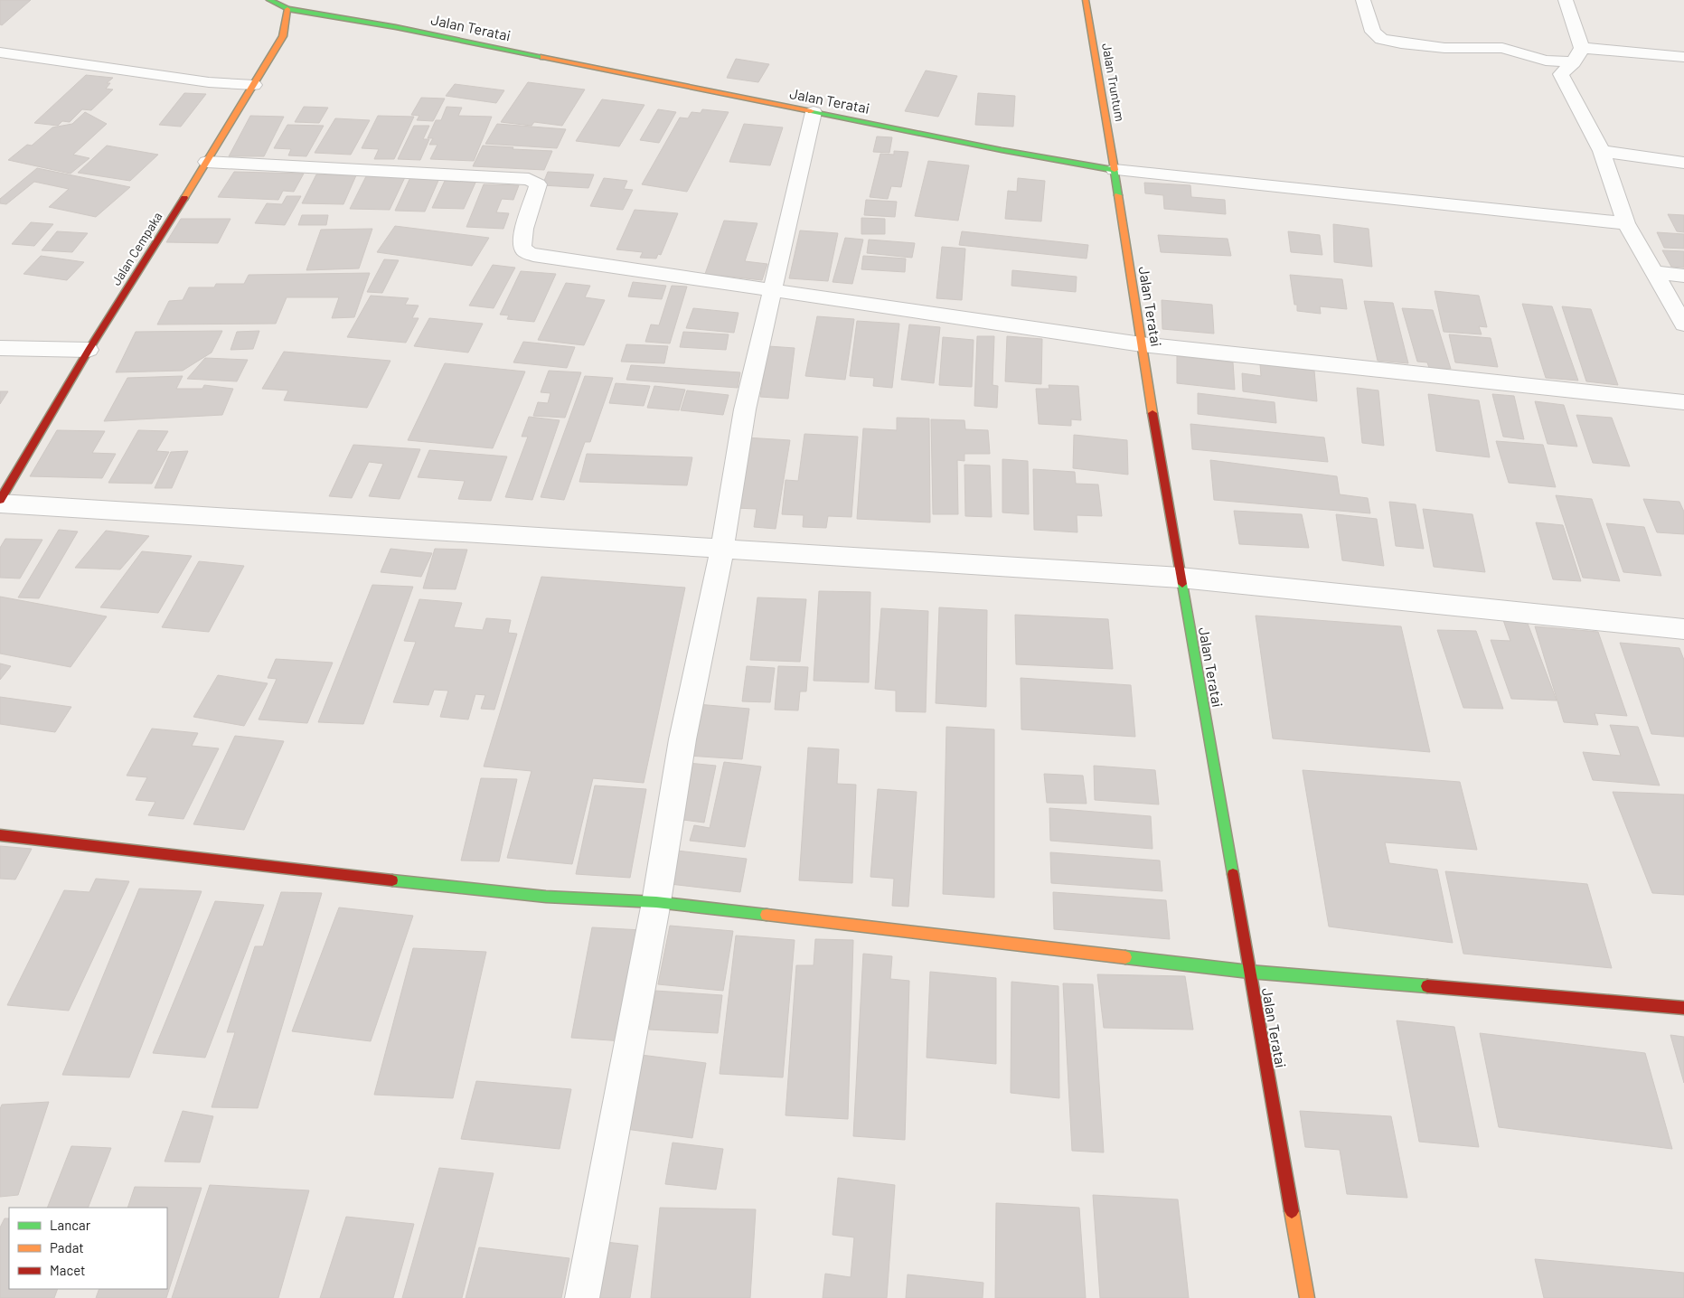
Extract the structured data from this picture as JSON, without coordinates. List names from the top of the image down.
{
  "streets": {
    "street": ["Jalan Teratai", "Jalan Truntum", "Jalan Cempaka"]
  },
  "crossings": [
    ["Jalan Teratai", "Jalan Truntum"],
    ["Jalan Teratai", "Jalan Cempaka"]
  ],
  "legend": ["Lancar", "Padat", "Macet"]
}
